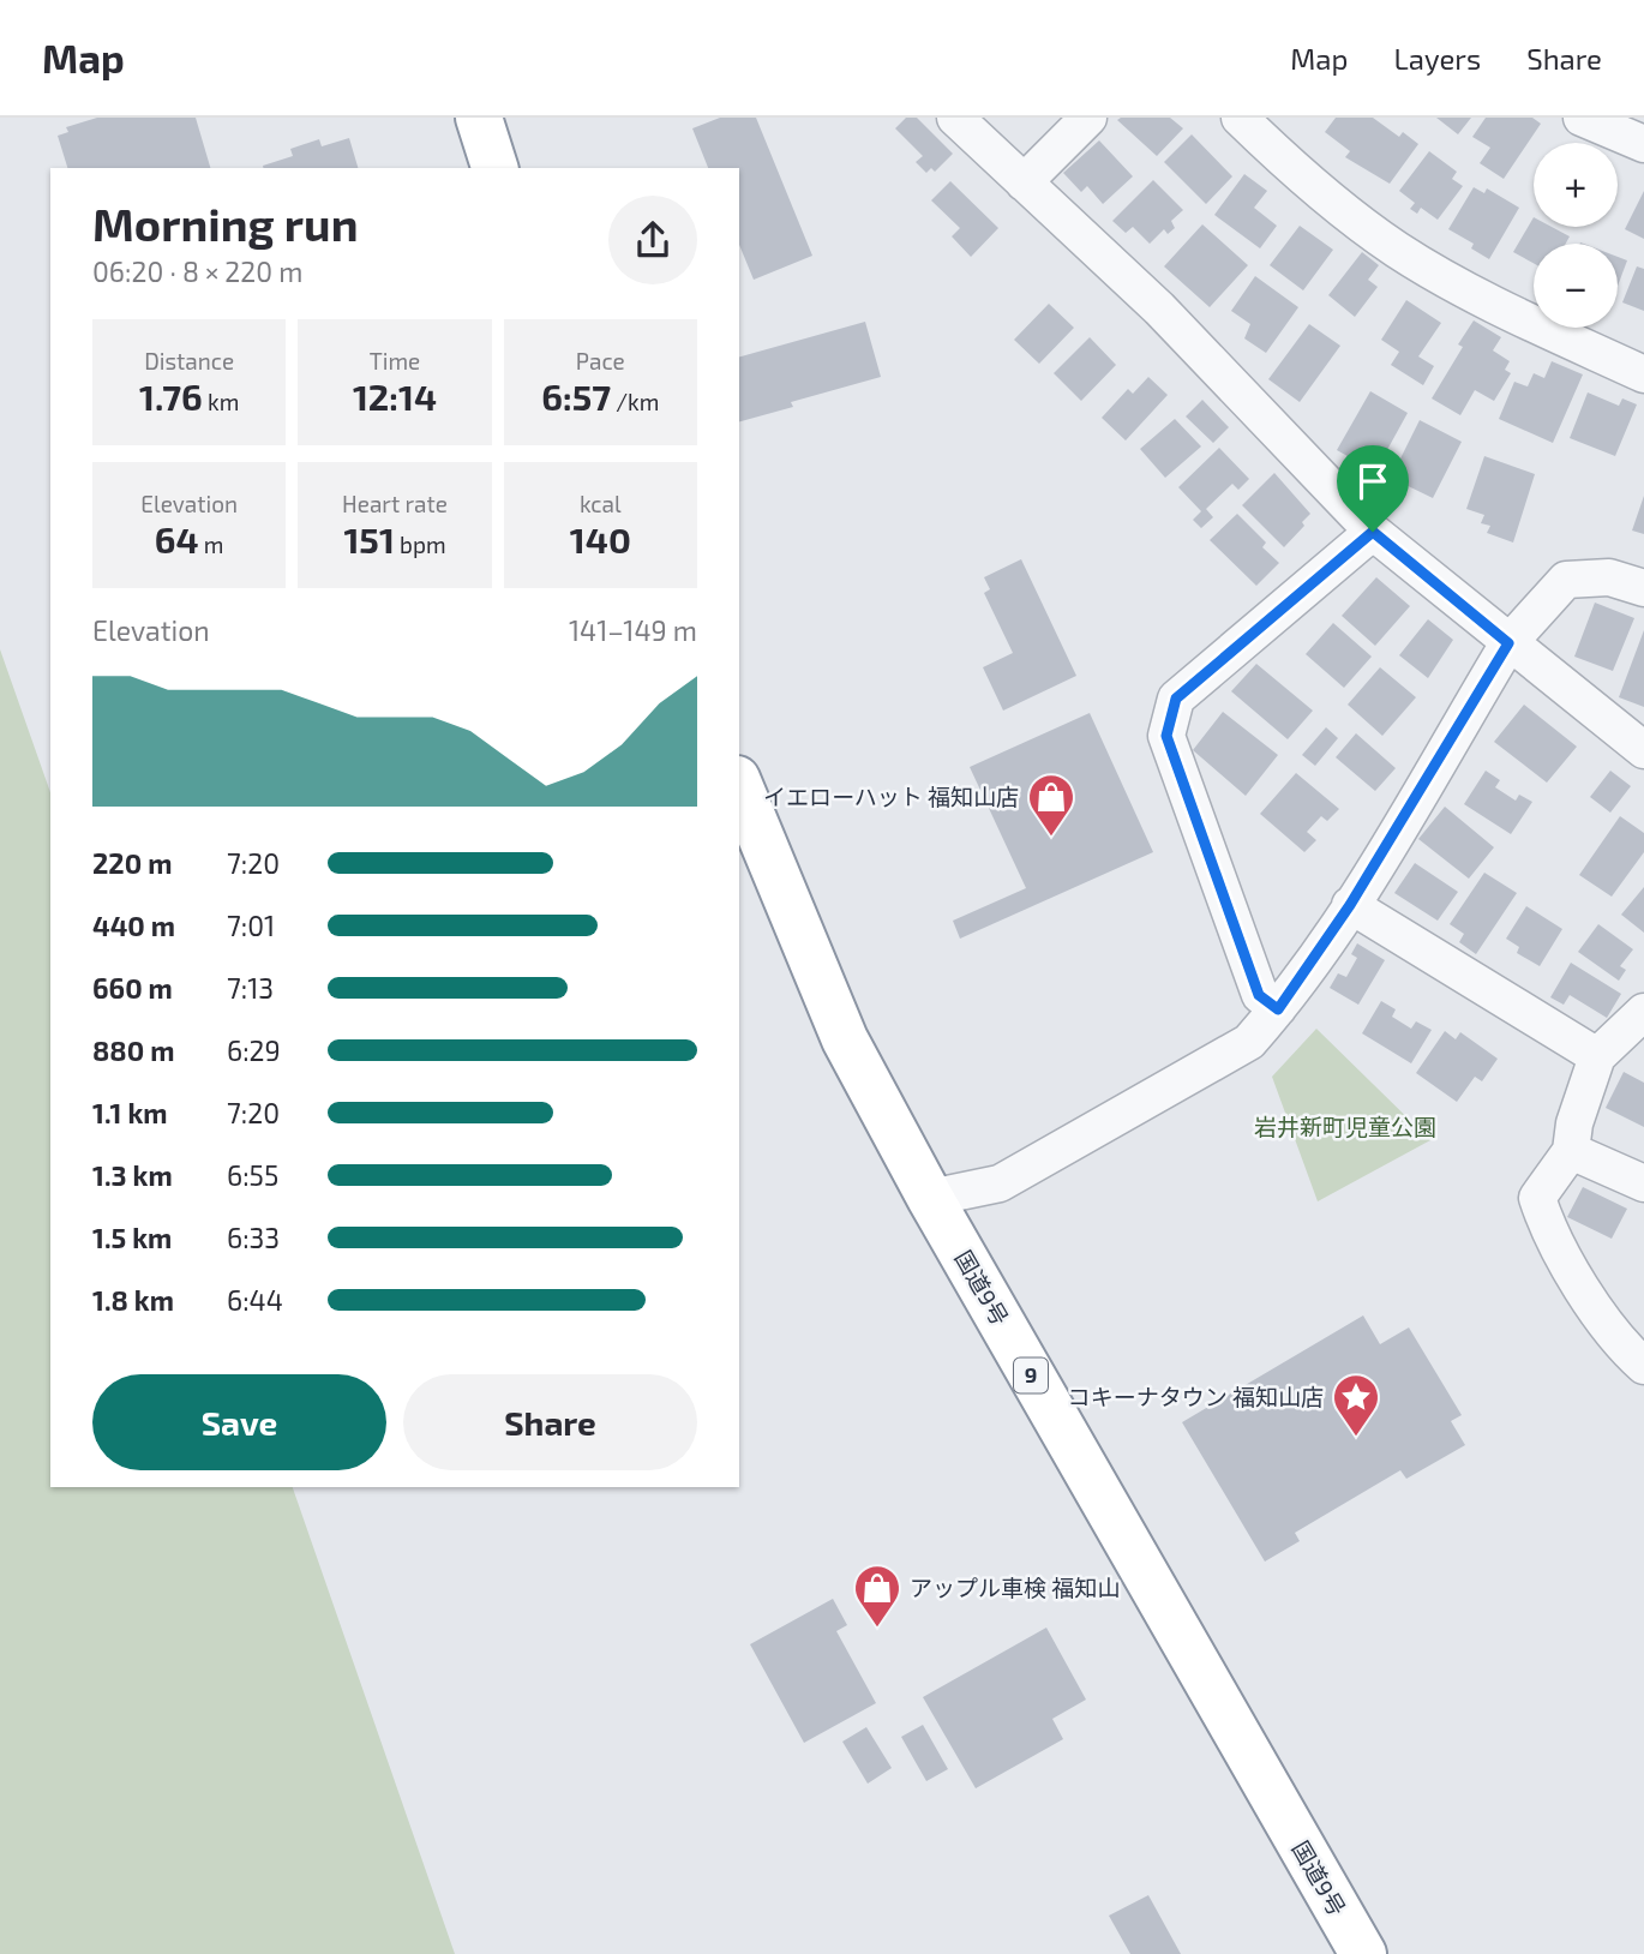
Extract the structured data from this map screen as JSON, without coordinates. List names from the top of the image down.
{
  "streets": {
    "highway": ["国道9号", "9"]
  },
  "parks": ["岩井新町児童公園"],
  "places": {
    "shop": ["イエローハット 福知山店", "アップル車検 福知山"],
    "place": ["コキーナタウン 福知山店"]
  },
  "page": {
    "header": "Map",
    "nav": ["Map", "Layers", "Share"],
    "map_buttons": ["+", "−"],
    "heading": ["Morning run", "06:20 · 8 × 220 m"],
    "stats": [
      ["Distance", "1.76 km"],
      ["Time", "12:14"],
      ["Pace", "6:57 /km"],
      ["Elevation", "64 m"],
      ["Heart rate", "151 bpm"],
      ["kcal", "140"]
    ],
    "chart": ["Elevation", "141–149 m"],
    "list": [
      {
        "name": "220 m",
        "note": "7:20"
      },
      {
        "name": "440 m",
        "note": "7:01"
      },
      {
        "name": "660 m",
        "note": "7:13"
      },
      {
        "name": "880 m",
        "note": "6:29"
      },
      {
        "name": "1.1 km",
        "note": "7:20"
      },
      {
        "name": "1.3 km",
        "note": "6:55"
      },
      {
        "name": "1.5 km",
        "note": "6:33"
      },
      {
        "name": "1.8 km",
        "note": "6:44"
      }
    ],
    "buttons": ["Save", "Share"]
  }
}
